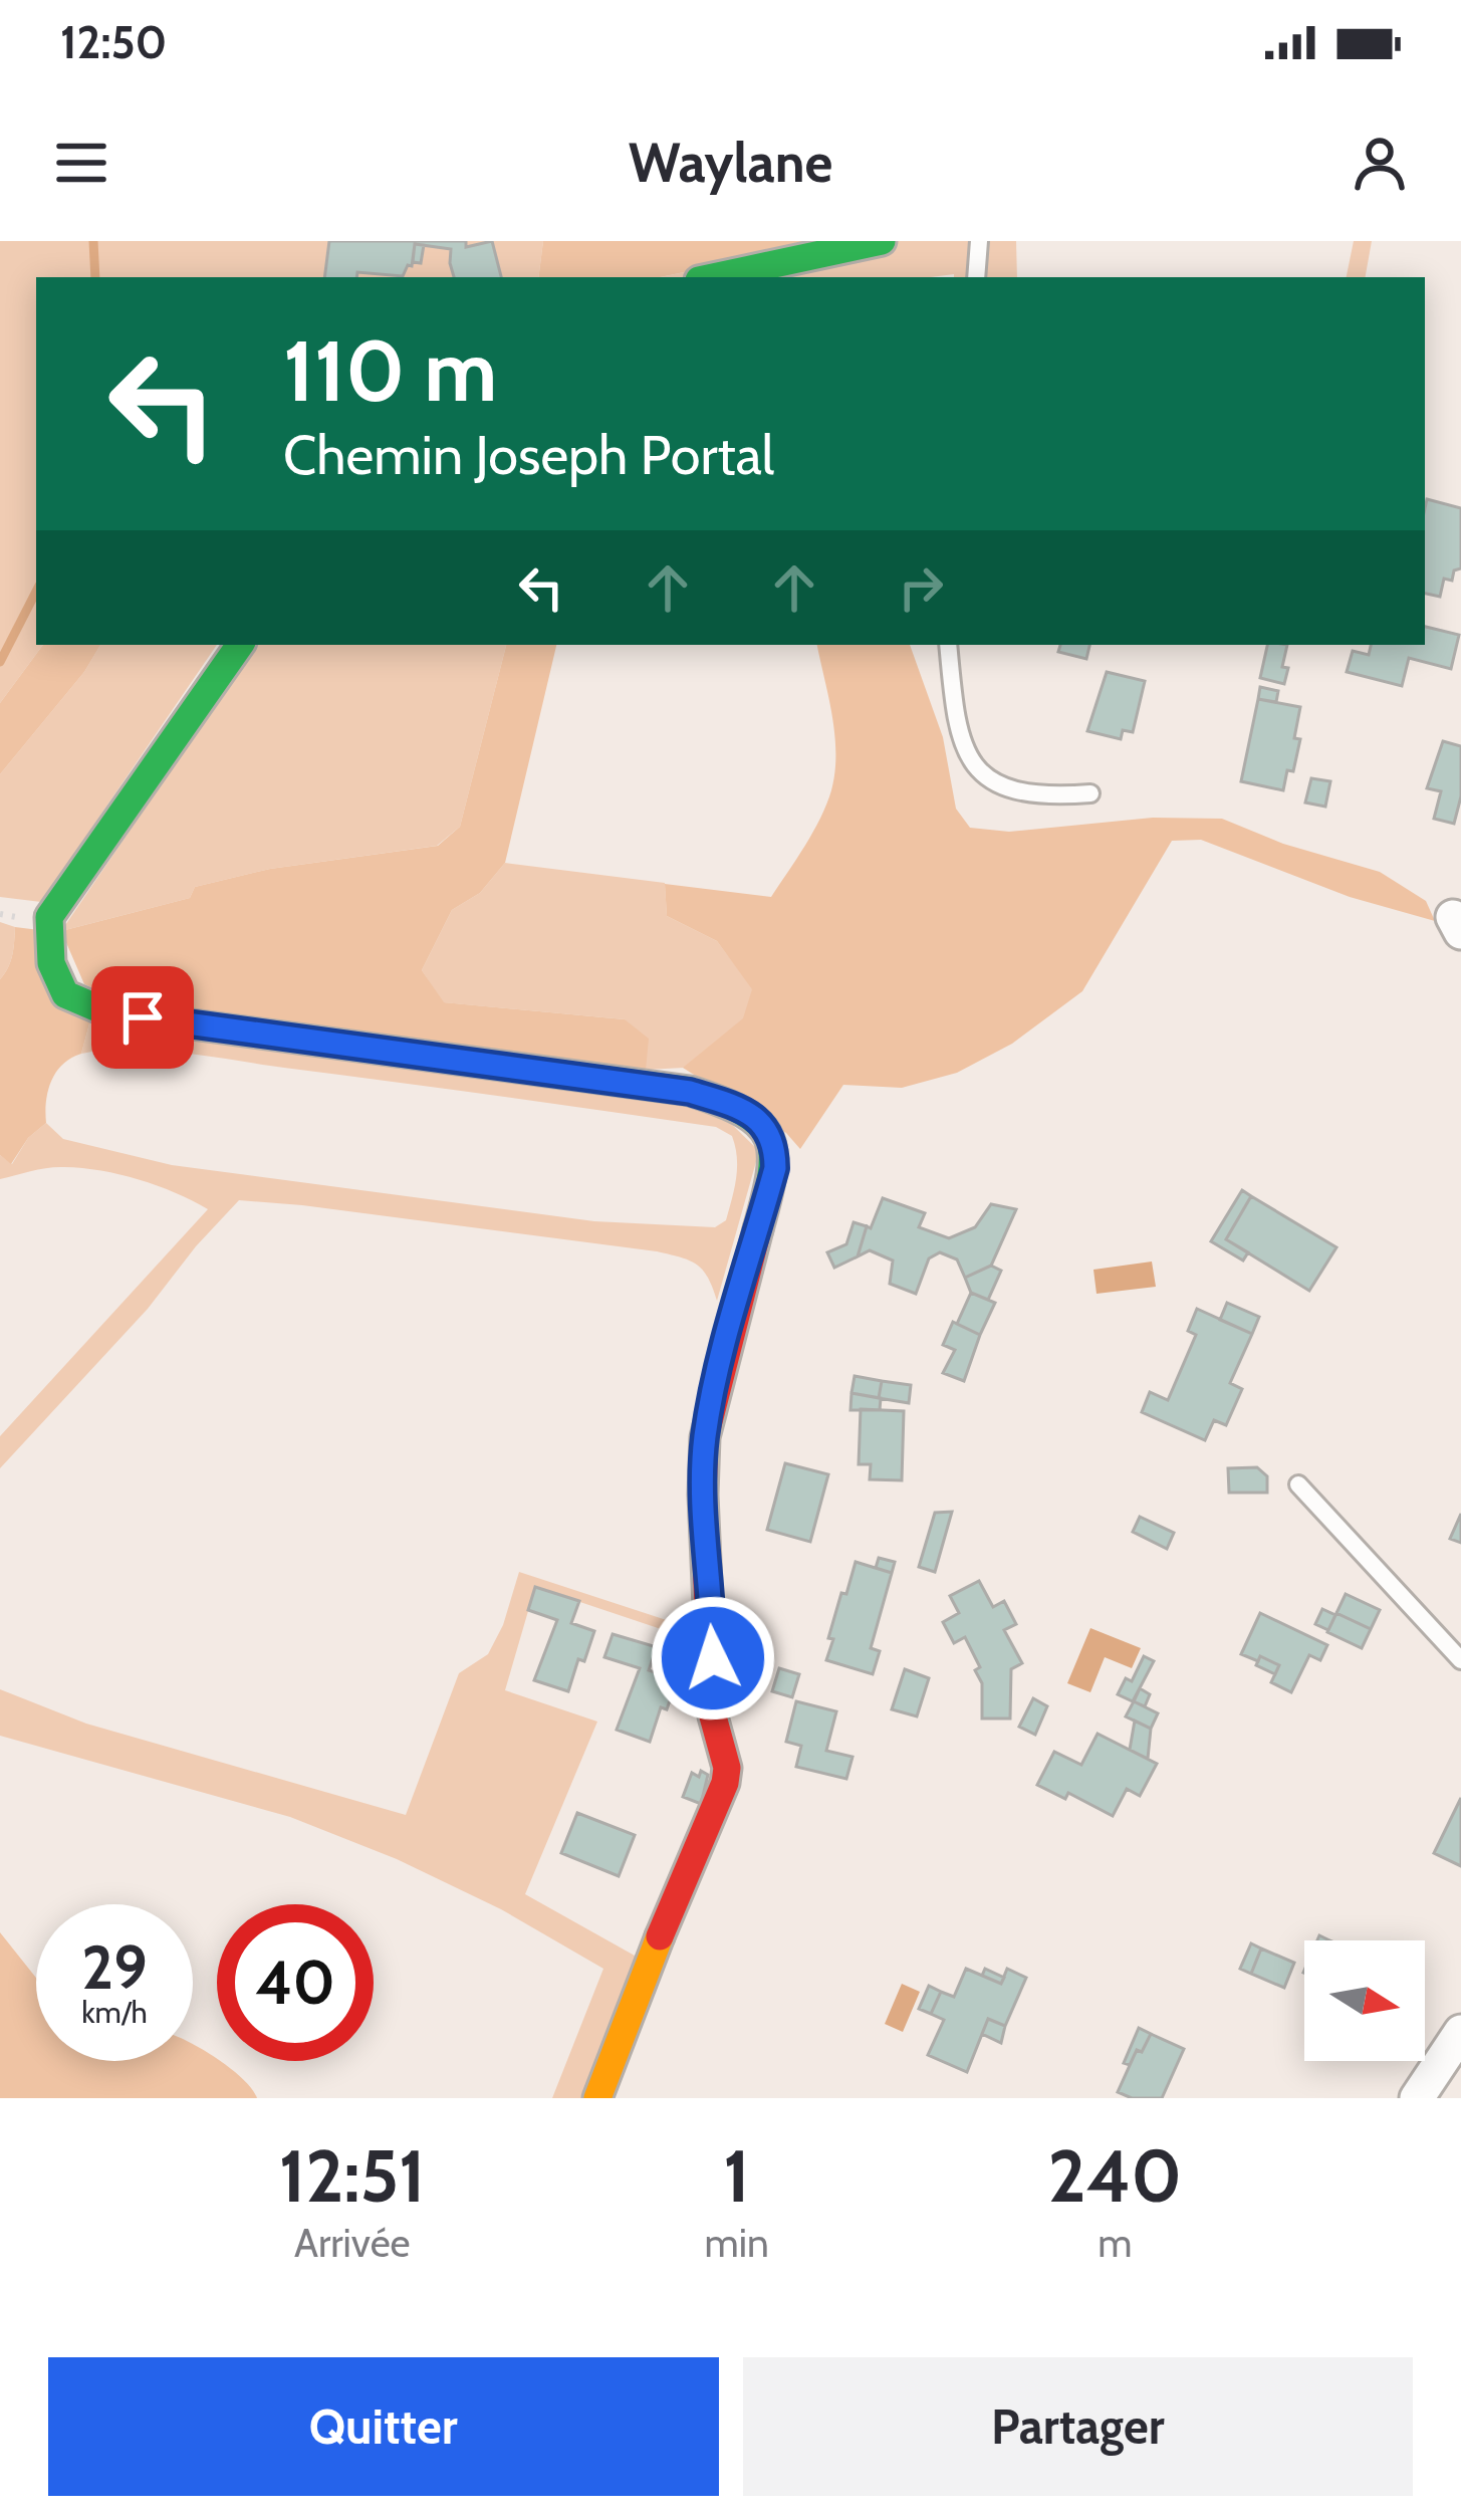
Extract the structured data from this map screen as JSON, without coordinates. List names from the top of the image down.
{
  "north": "right",
  "page": {
    "status": "12:50",
    "header": "Waylane",
    "turn": ["110 m", "Chemin Joseph Portal"],
    "speed": "29 km/h",
    "limit": "40",
    "eta": [
      "12:51",
      "Arrivée",
      "1",
      "min",
      "240",
      "m"
    ],
    "buttons": ["Quitter", "Partager"]
  }
}
